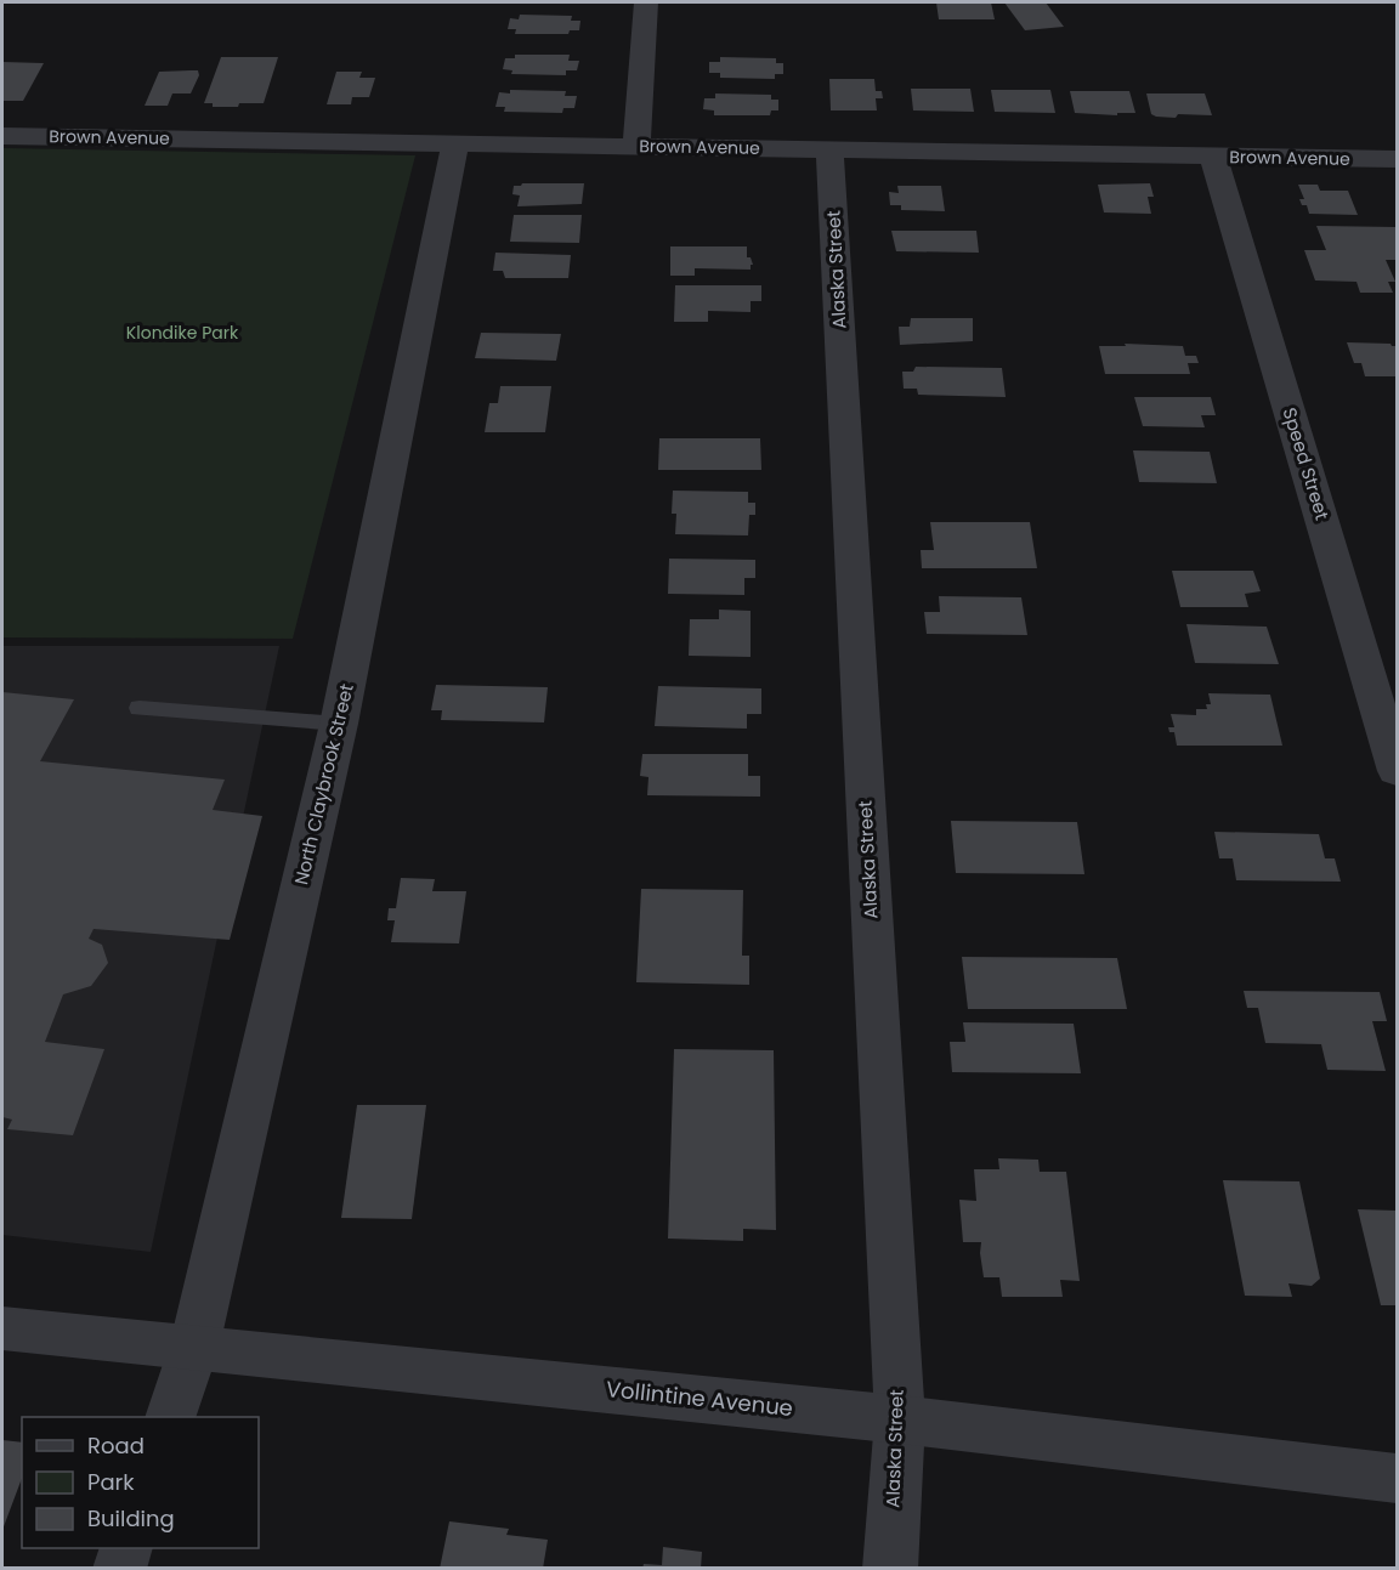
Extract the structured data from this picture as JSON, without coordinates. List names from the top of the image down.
{
  "streets": {
    "street": [
      "Brown Avenue",
      "Alaska Street",
      "Speed Street",
      "North Claybrook Street",
      "Vollintine Avenue"
    ]
  },
  "crossings": [
    ["Brown Avenue", "Alaska Street"],
    ["Brown Avenue", "Speed Street"],
    ["Brown Avenue", "North Claybrook Street"],
    ["Alaska Street", "Vollintine Avenue"],
    ["North Claybrook Street", "Vollintine Avenue"]
  ],
  "parks": ["Klondike Park"],
  "legend": ["Road", "Park", "Building"]
}
